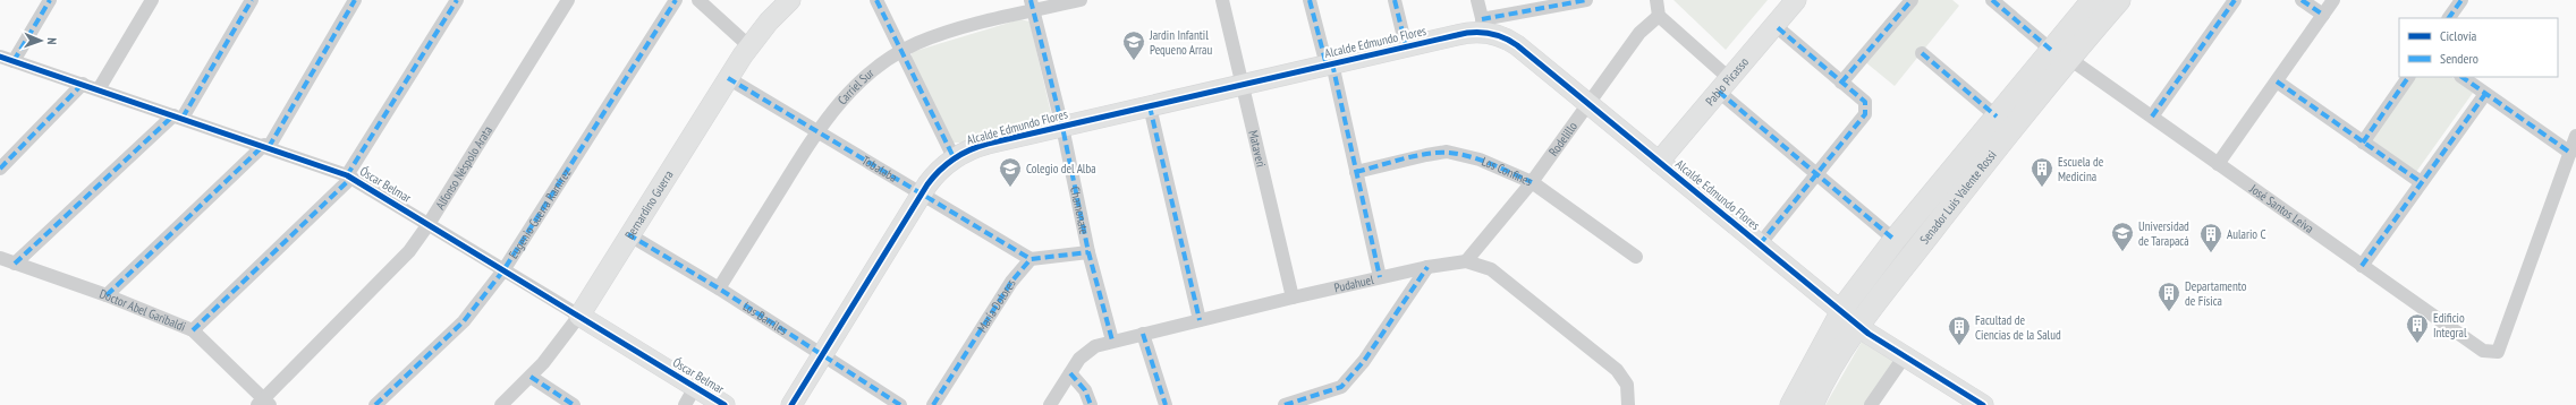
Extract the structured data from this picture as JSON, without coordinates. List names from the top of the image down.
{
  "streets": {
    "main road": ["Senador Luis Valente Rossi"],
    "street": [
      "Alcalde Edmundo Flores",
      "Pablo Picasso",
      "Carriel Sur",
      "Rodelillo",
      "Mataveri",
      "Alfonso Néspolo Arata",
      "Tobalaba",
      "Los Confines",
      "Óscar Belmar",
      "Bernardino Guerra",
      "José Santos Leiva",
      "Chamonate",
      "Eugenio Guerra Ramírez",
      "Pudahuel",
      "María Dolores",
      "Doctor Abel Garibaldi",
      "Los Barriles"
    ]
  },
  "crossings": [
    ["Alcalde Edmundo Flores", "Pablo Picasso"],
    ["Alcalde Edmundo Flores", "Rodelillo"],
    ["Alcalde Edmundo Flores", "Mataveri"],
    ["Alcalde Edmundo Flores", "Tobalaba"],
    ["Alcalde Edmundo Flores", "Senador Luis Valente Rossi"],
    ["Alcalde Edmundo Flores", "Chamonate"],
    ["Alcalde Edmundo Flores", "Los Barriles"],
    ["Carriel Sur", "Tobalaba"],
    ["Carriel Sur", "Chamonate"],
    ["Carriel Sur", "Los Barriles"],
    ["Rodelillo", "Los Confines"],
    ["Rodelillo", "Pudahuel"],
    ["Mataveri", "Pudahuel"],
    ["Alfonso Néspolo Arata", "Óscar Belmar"],
    ["Alfonso Néspolo Arata", "Doctor Abel Garibaldi"],
    ["Tobalaba", "Bernardino Guerra"],
    ["Tobalaba", "María Dolores"],
    ["Óscar Belmar", "Bernardino Guerra"],
    ["Óscar Belmar", "Eugenio Guerra Ramírez"],
    ["Senador Luis Valente Rossi", "José Santos Leiva"],
    ["Bernardino Guerra", "Los Barriles"],
    ["Chamonate", "Pudahuel"]
  ],
  "places": {
    "school or university": ["Jardin Infantil Pequeno Arrau", "Colegio del Alba", "Universidad de Tarapacá"],
    "building": [
      "Escuela de Medicina",
      "Aulario C",
      "Departamento de Física",
      "Edificio Integral",
      "Facultad de Ciencias de la Salud"
    ]
  },
  "legend": ["Ciclovía", "Sendero"],
  "north": "right"
}
